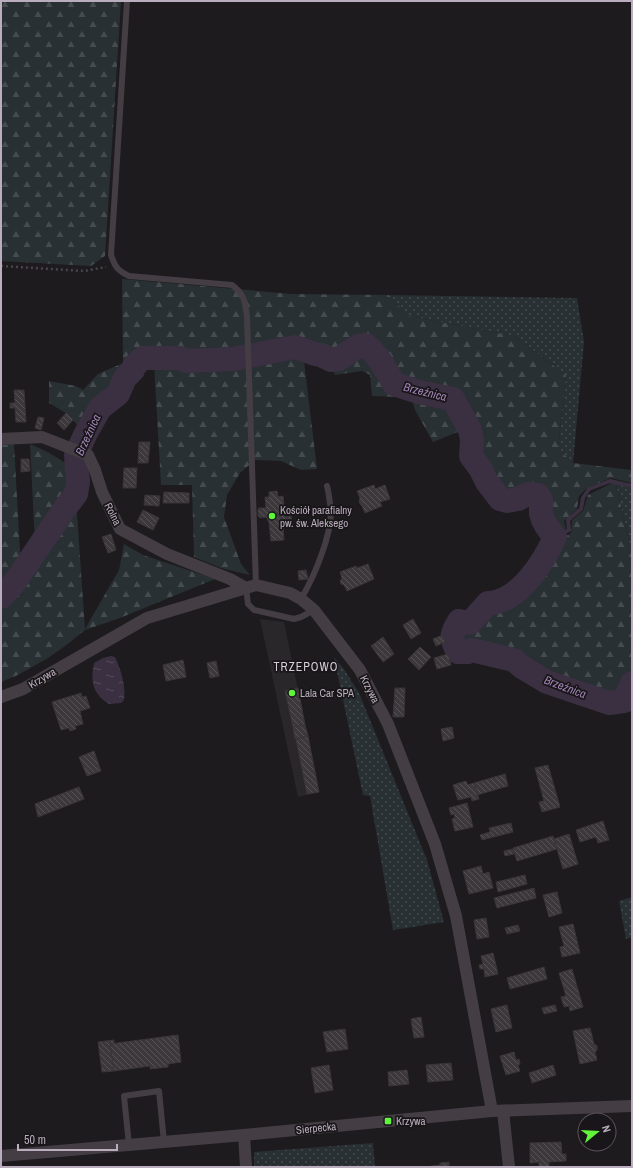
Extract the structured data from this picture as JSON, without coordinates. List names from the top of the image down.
{
  "streets": {
    "street": ["Rolna", "Krzywa", "Sierpecka"]
  },
  "crossings": [
    ["Rolna", "Krzywa"],
    ["Krzywa", "Sierpecka"]
  ],
  "districts": ["TRZEPOWO"],
  "water": ["Brzeźnica"],
  "places": {
    "other": ["Kościół parafialny pw. św. Aleksego", "Lala Car SPA"],
    "transit": ["Krzywa"]
  },
  "scale_bar": "50 m",
  "north": "right"
}
